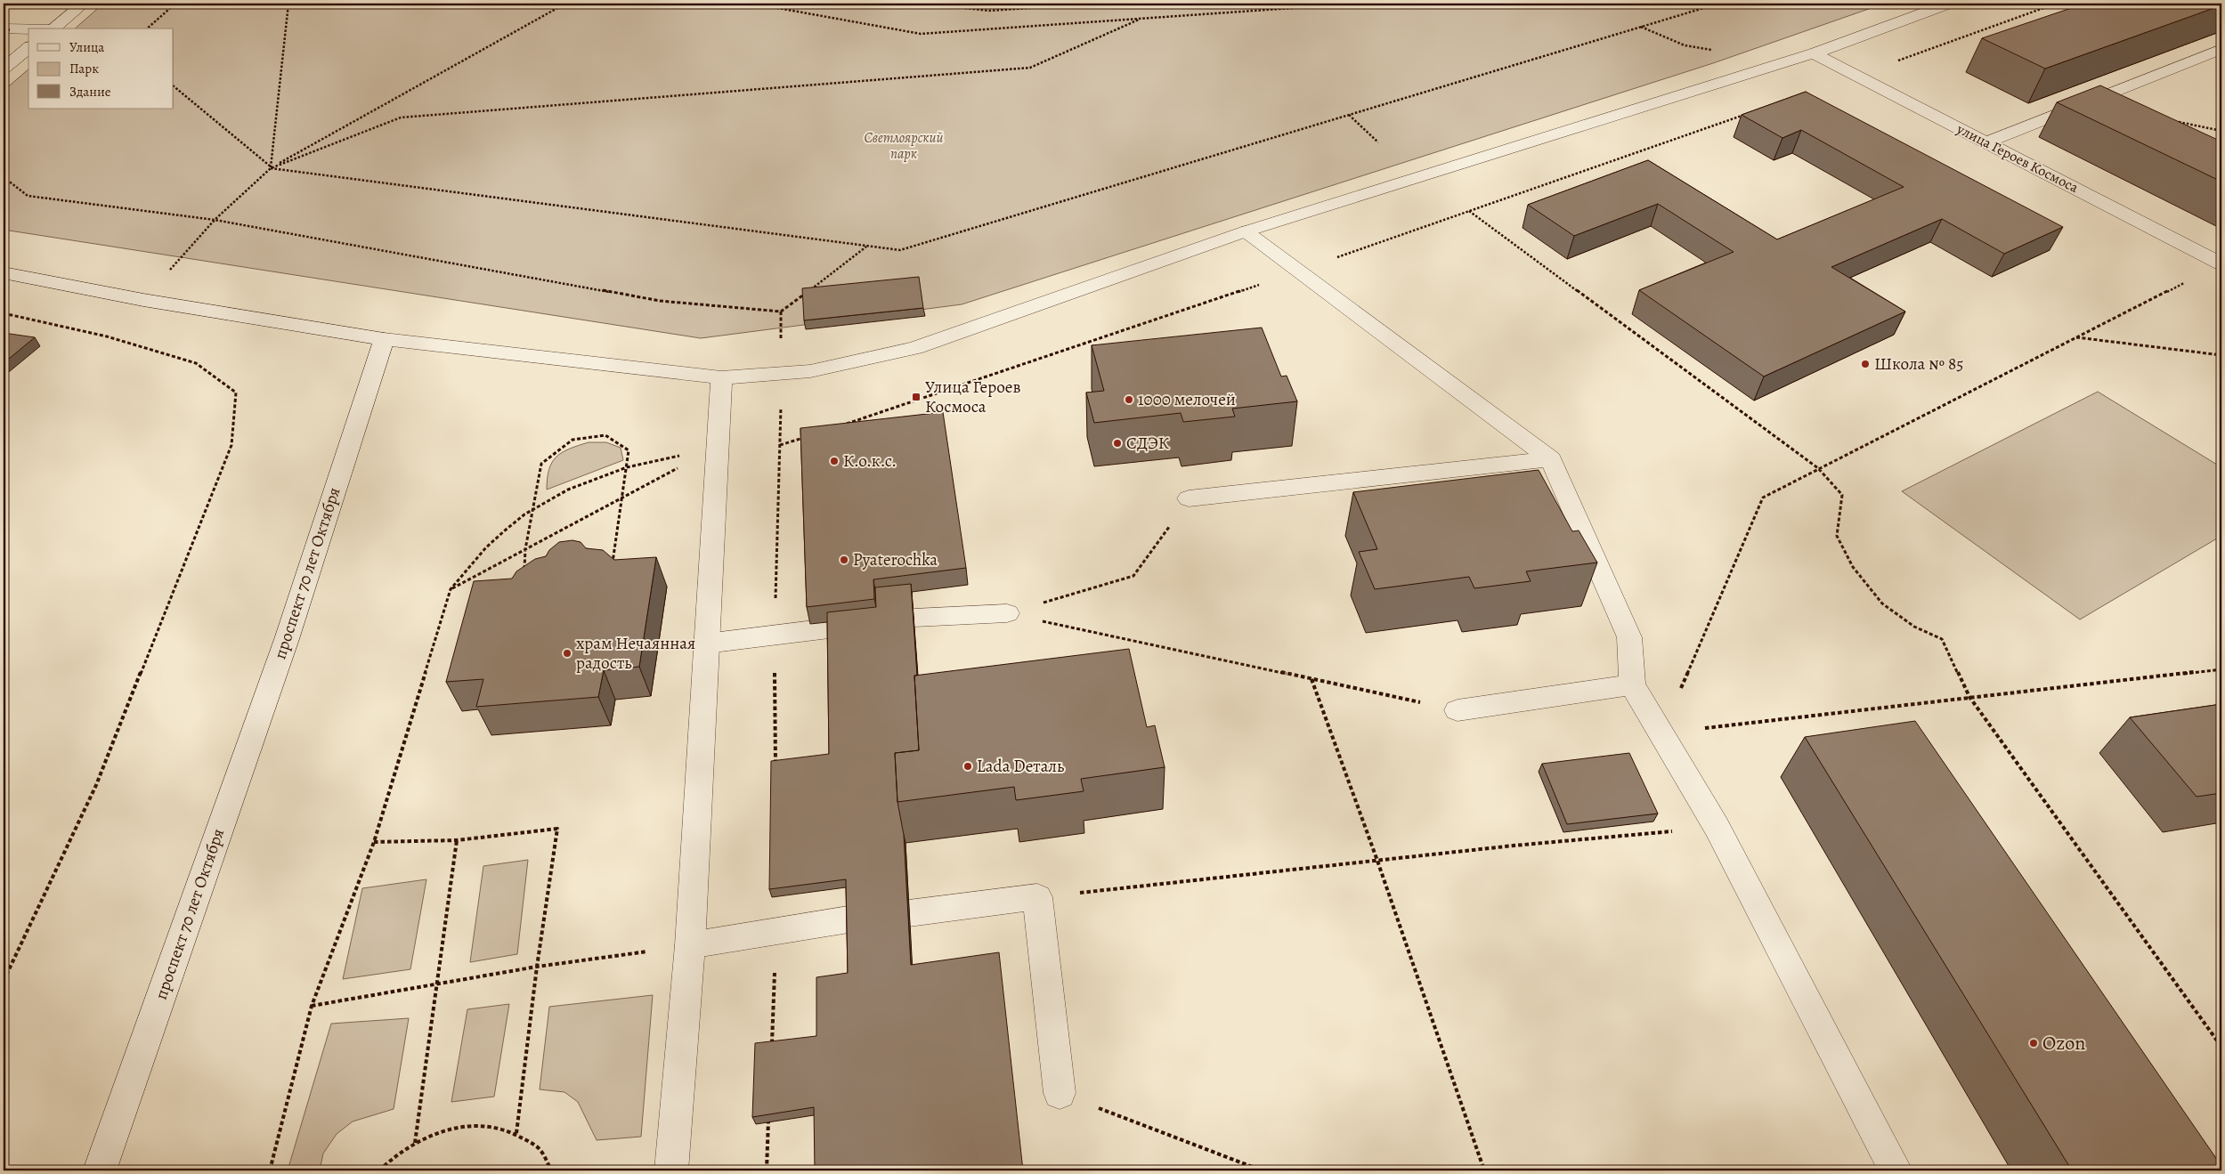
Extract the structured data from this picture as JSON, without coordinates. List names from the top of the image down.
{
  "streets": {
    "street": ["улица Героев Космоса", "проспект 70 лет Октября"]
  },
  "parks": ["Светлоярский парк"],
  "places": {
    "other": [
      "Школа № 85",
      "1000 мелочей",
      "СДЭК",
      "К.о.к.с.",
      "Pyaterochka",
      "храм Нечаянная радость",
      "Lada Dеталь",
      "Ozon"
    ],
    "transit": ["Улица Героев Космоса"]
  },
  "legend": ["Улица", "Парк", "Здание"]
}
